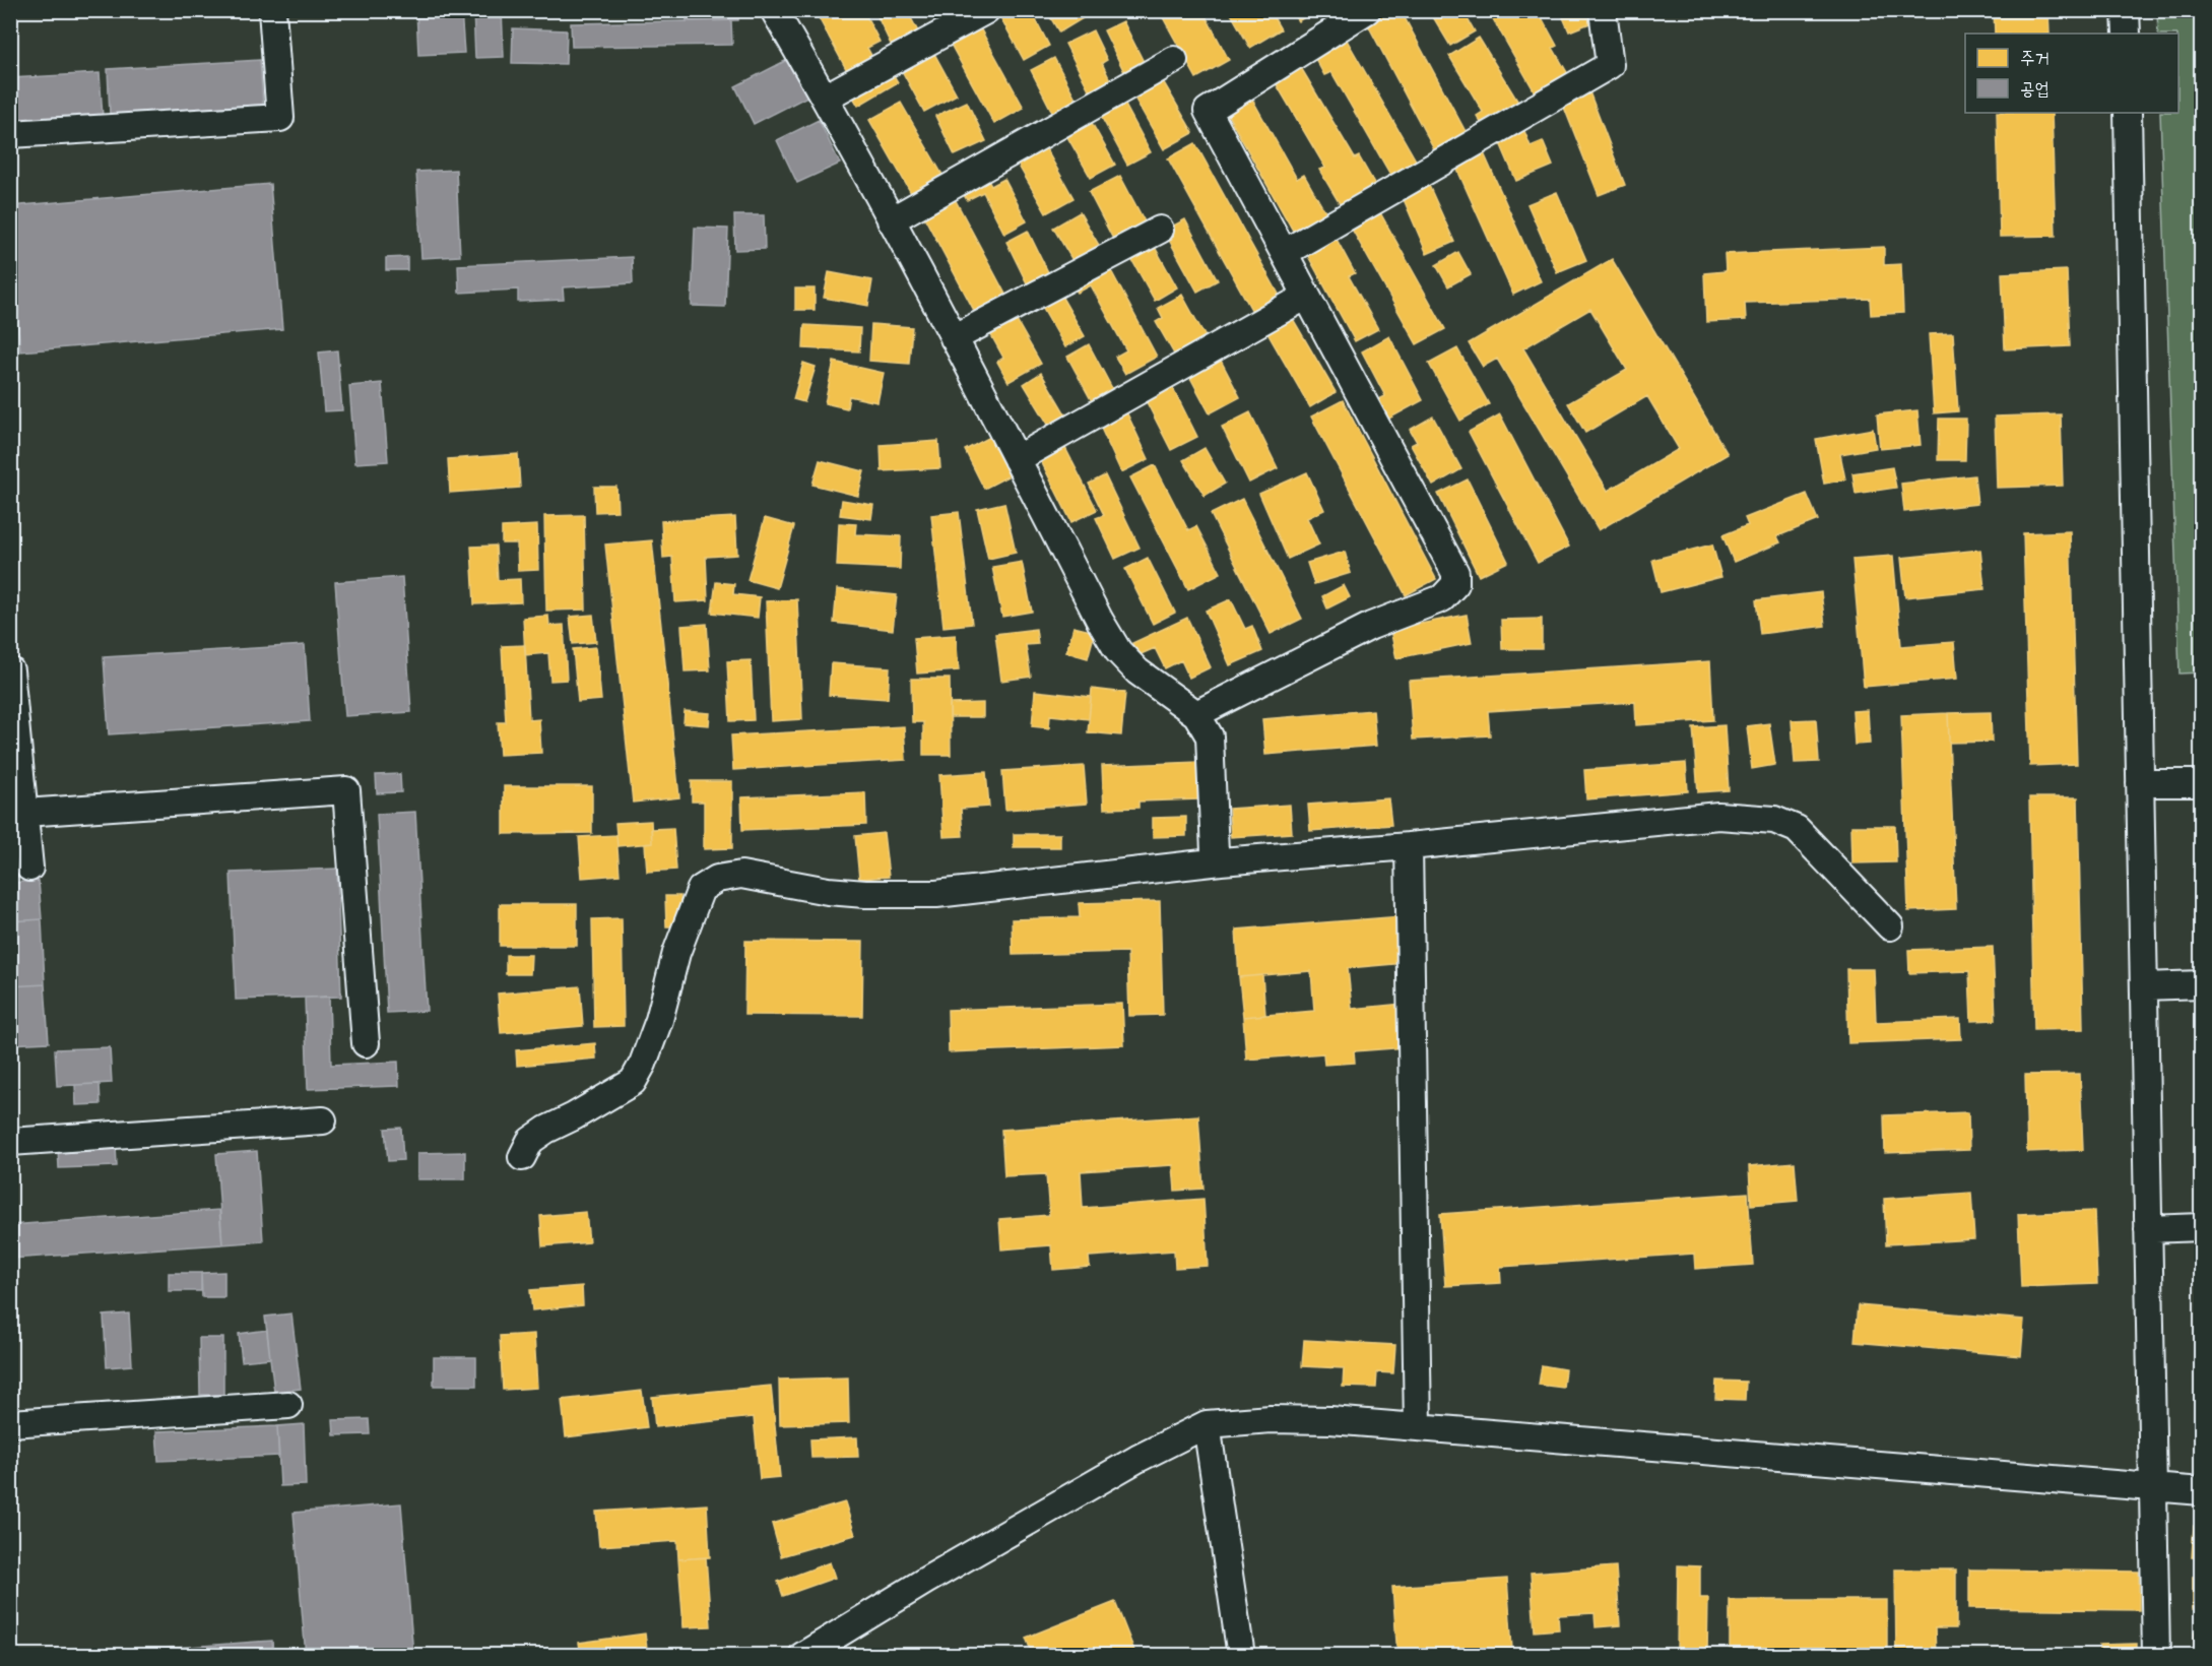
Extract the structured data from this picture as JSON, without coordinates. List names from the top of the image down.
{
  "legend": ["주거", "공업"]
}
